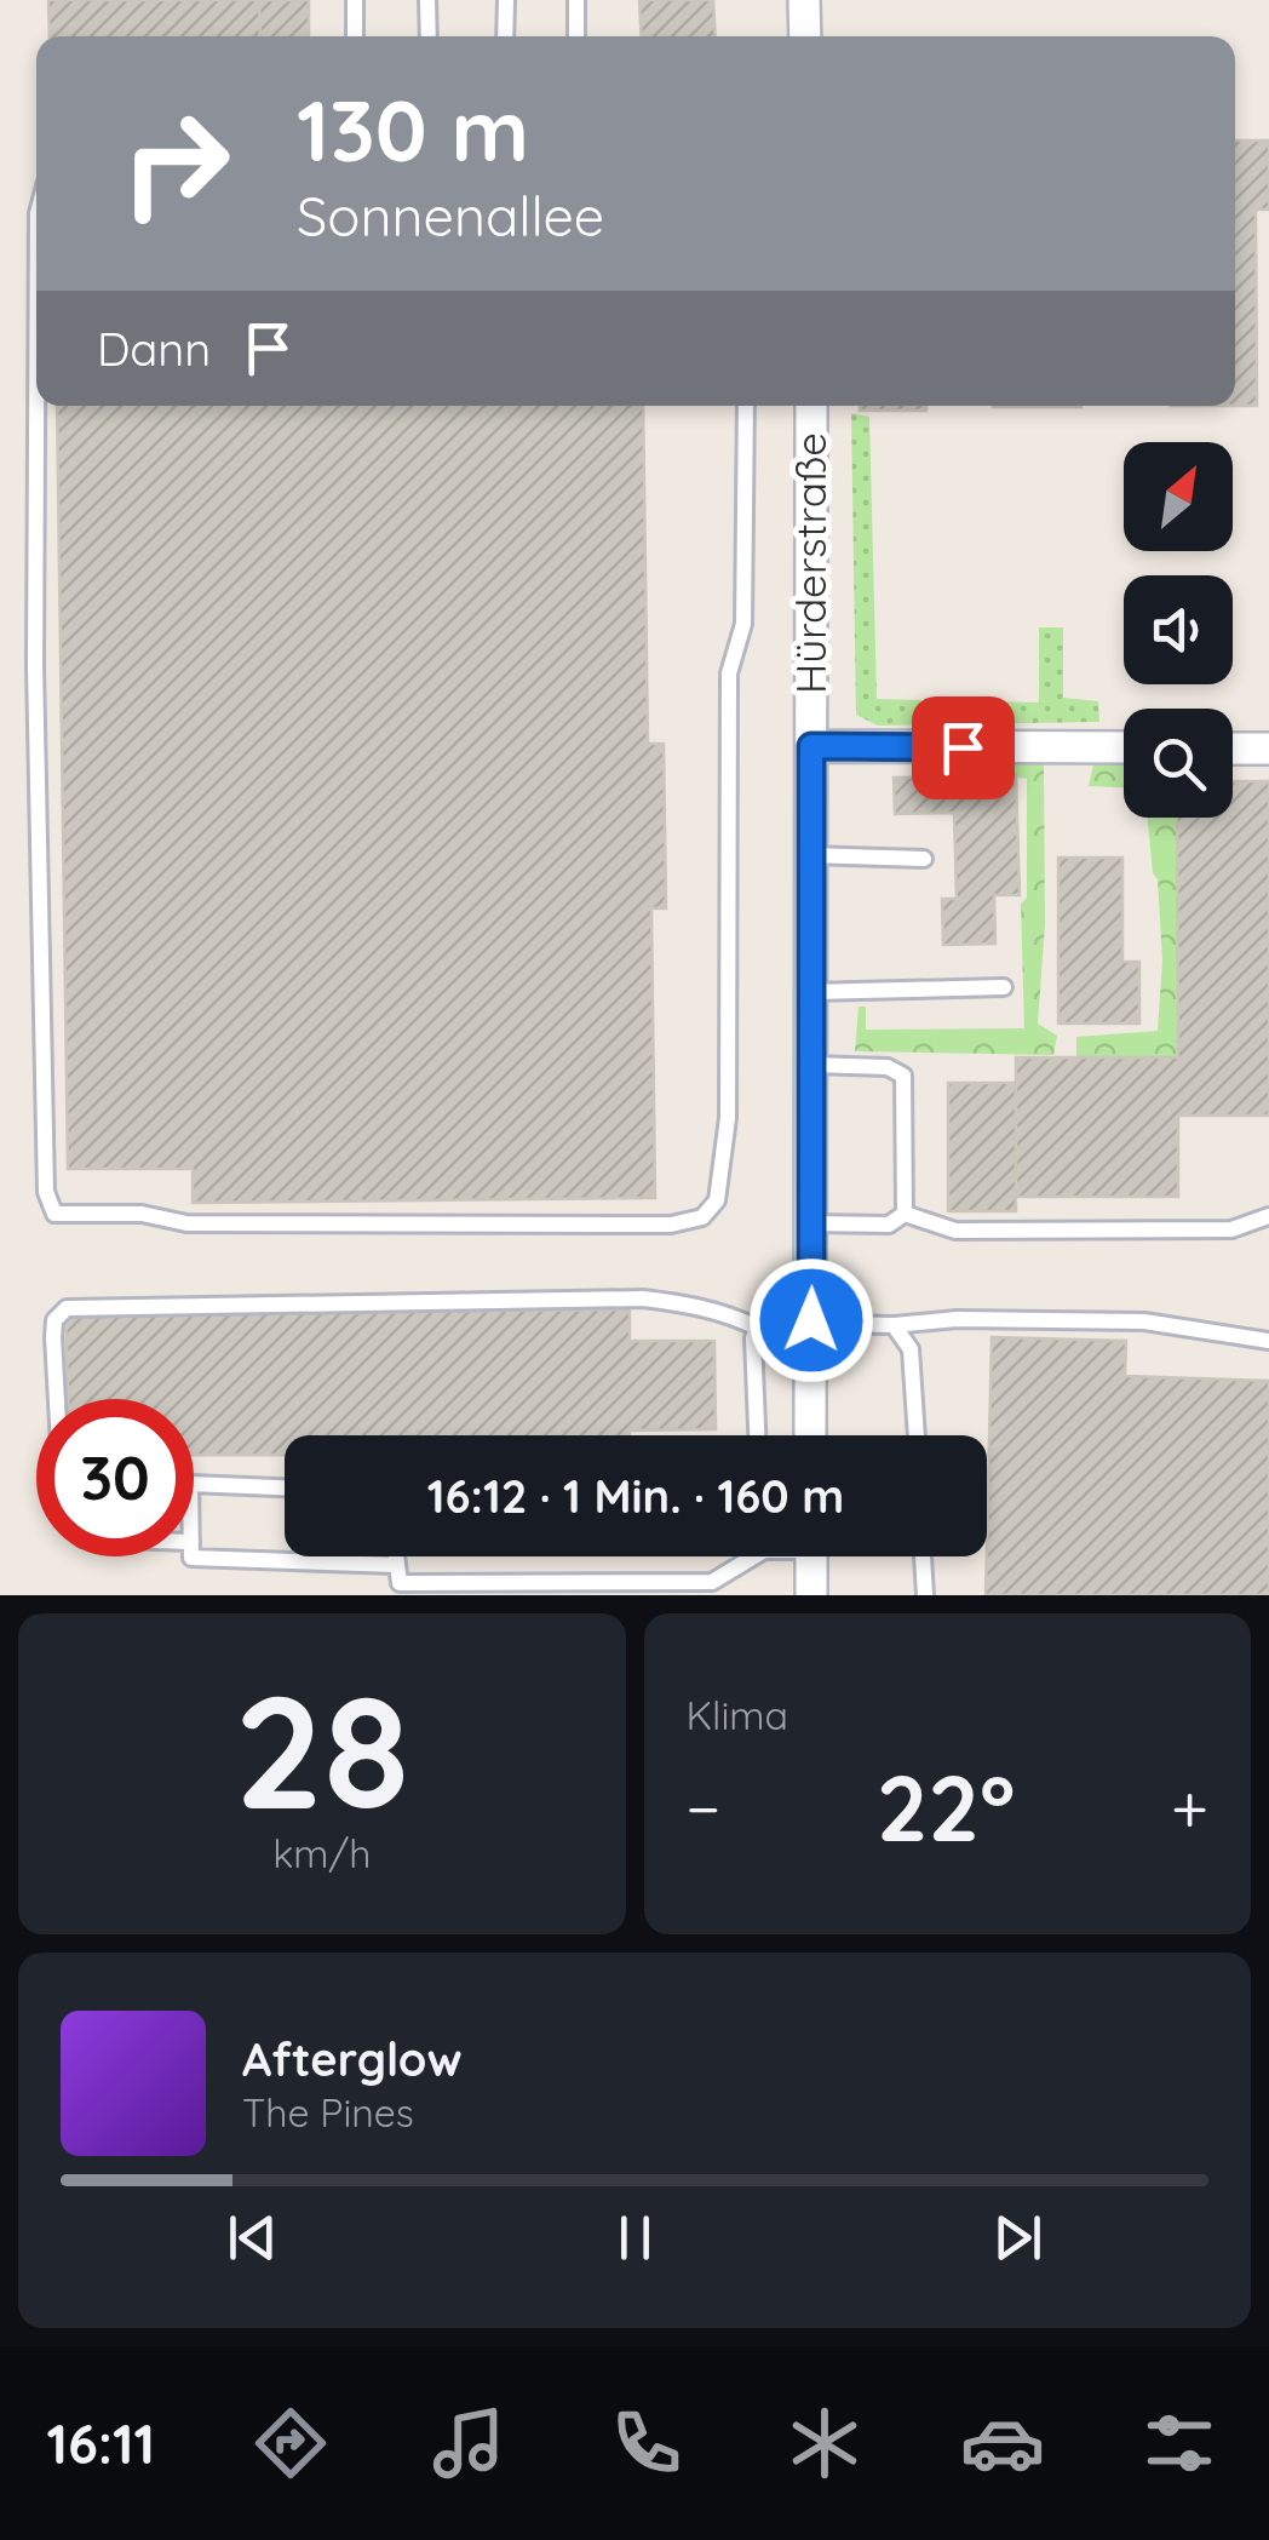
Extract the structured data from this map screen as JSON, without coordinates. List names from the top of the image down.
{
  "streets": {
    "street": ["Hürderstraße"]
  },
  "north": "top right",
  "page": {
    "turn": ["130 m", "Sonnenallee"],
    "then": "Dann",
    "limit": "30",
    "trip": "16:12 · 1 Min. · 160 m",
    "tile": [
      ["28", "km/h"],
      "Klima"
    ],
    "heat": ["−", "22°", "+"],
    "song": ["Afterglow", "The Pines"],
    "tabs": "16:11"
  }
}
